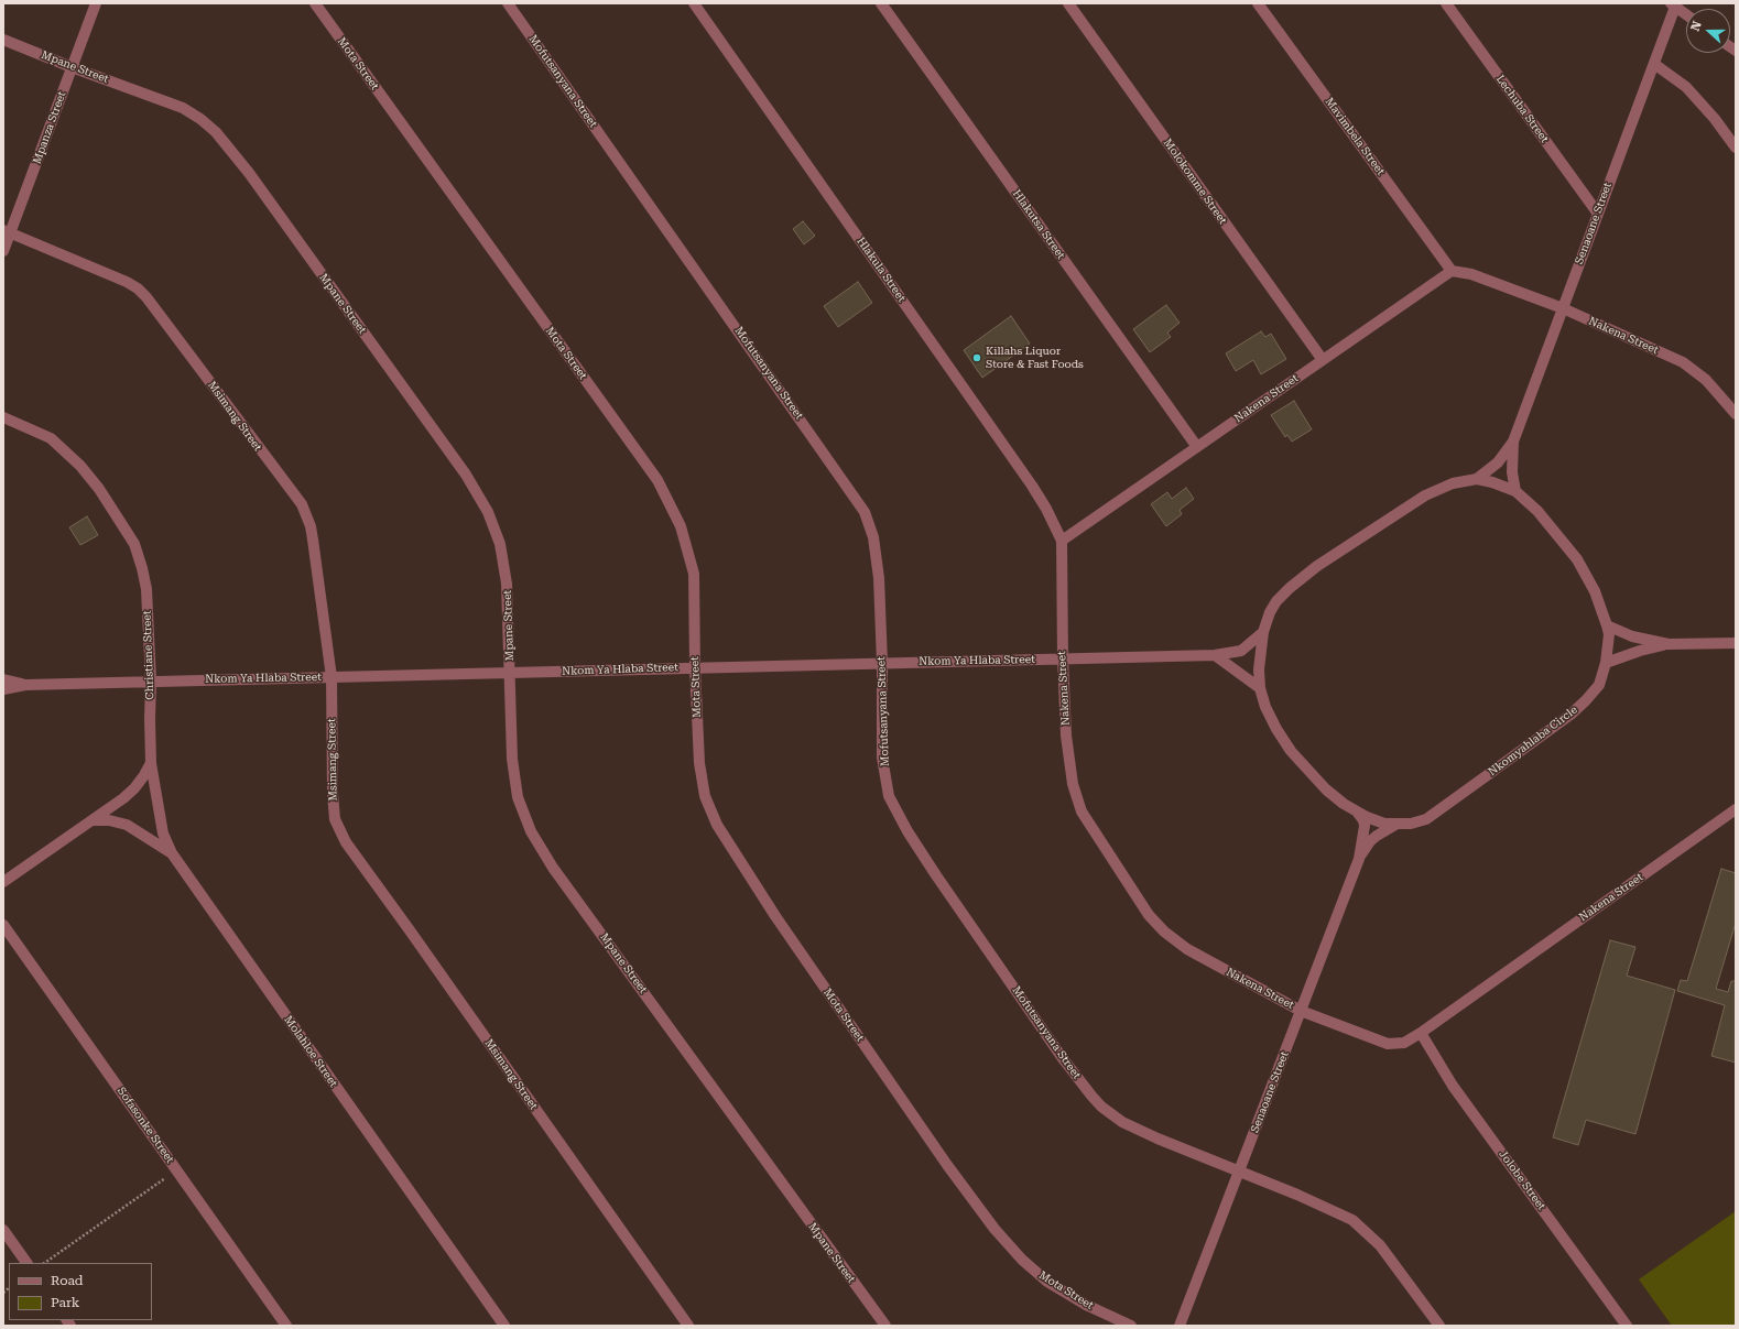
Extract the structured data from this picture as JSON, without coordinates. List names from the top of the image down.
{
  "streets": {
    "street": [
      "Mota Street",
      "Mpane Street",
      "Mofutsanyana Street",
      "Lechuba Street",
      "Mpanza Street",
      "Mavimbela Street",
      "Molokomme Street",
      "Senaoane Street",
      "Hlakutsa Street",
      "Hlakula Street",
      "Nakena Street",
      "Msimang Street",
      "Christiane Street",
      "Nkom Ya Hlaba Street",
      "Nkomyahlaba Circle",
      "Molahloe Street",
      "Sofasonke Street",
      "Jolobe Street"
    ]
  },
  "crossings": [
    ["Mota Street", "Nkom Ya Hlaba Street"],
    ["Mpane Street", "Mpanza Street"],
    ["Mpane Street", "Nkom Ya Hlaba Street"],
    ["Mofutsanyana Street", "Senaoane Street"],
    ["Mofutsanyana Street", "Nkom Ya Hlaba Street"],
    ["Lechuba Street", "Senaoane Street"],
    ["Mpanza Street", "Msimang Street"],
    ["Mavimbela Street", "Nakena Street"],
    ["Molokomme Street", "Nakena Street"],
    ["Senaoane Street", "Nakena Street"],
    ["Senaoane Street", "Nkomyahlaba Circle"],
    ["Hlakutsa Street", "Nakena Street"],
    ["Hlakula Street", "Nakena Street"],
    ["Nakena Street", "Nkom Ya Hlaba Street"],
    ["Nakena Street", "Jolobe Street"],
    ["Msimang Street", "Nkom Ya Hlaba Street"],
    ["Christiane Street", "Nkom Ya Hlaba Street"],
    ["Christiane Street", "Molahloe Street"],
    ["Nkom Ya Hlaba Street", "Nkomyahlaba Circle"]
  ],
  "places": ["Killahs Liquor Store & Fast Foods"],
  "legend": ["Road", "Park"],
  "north": "left"
}
